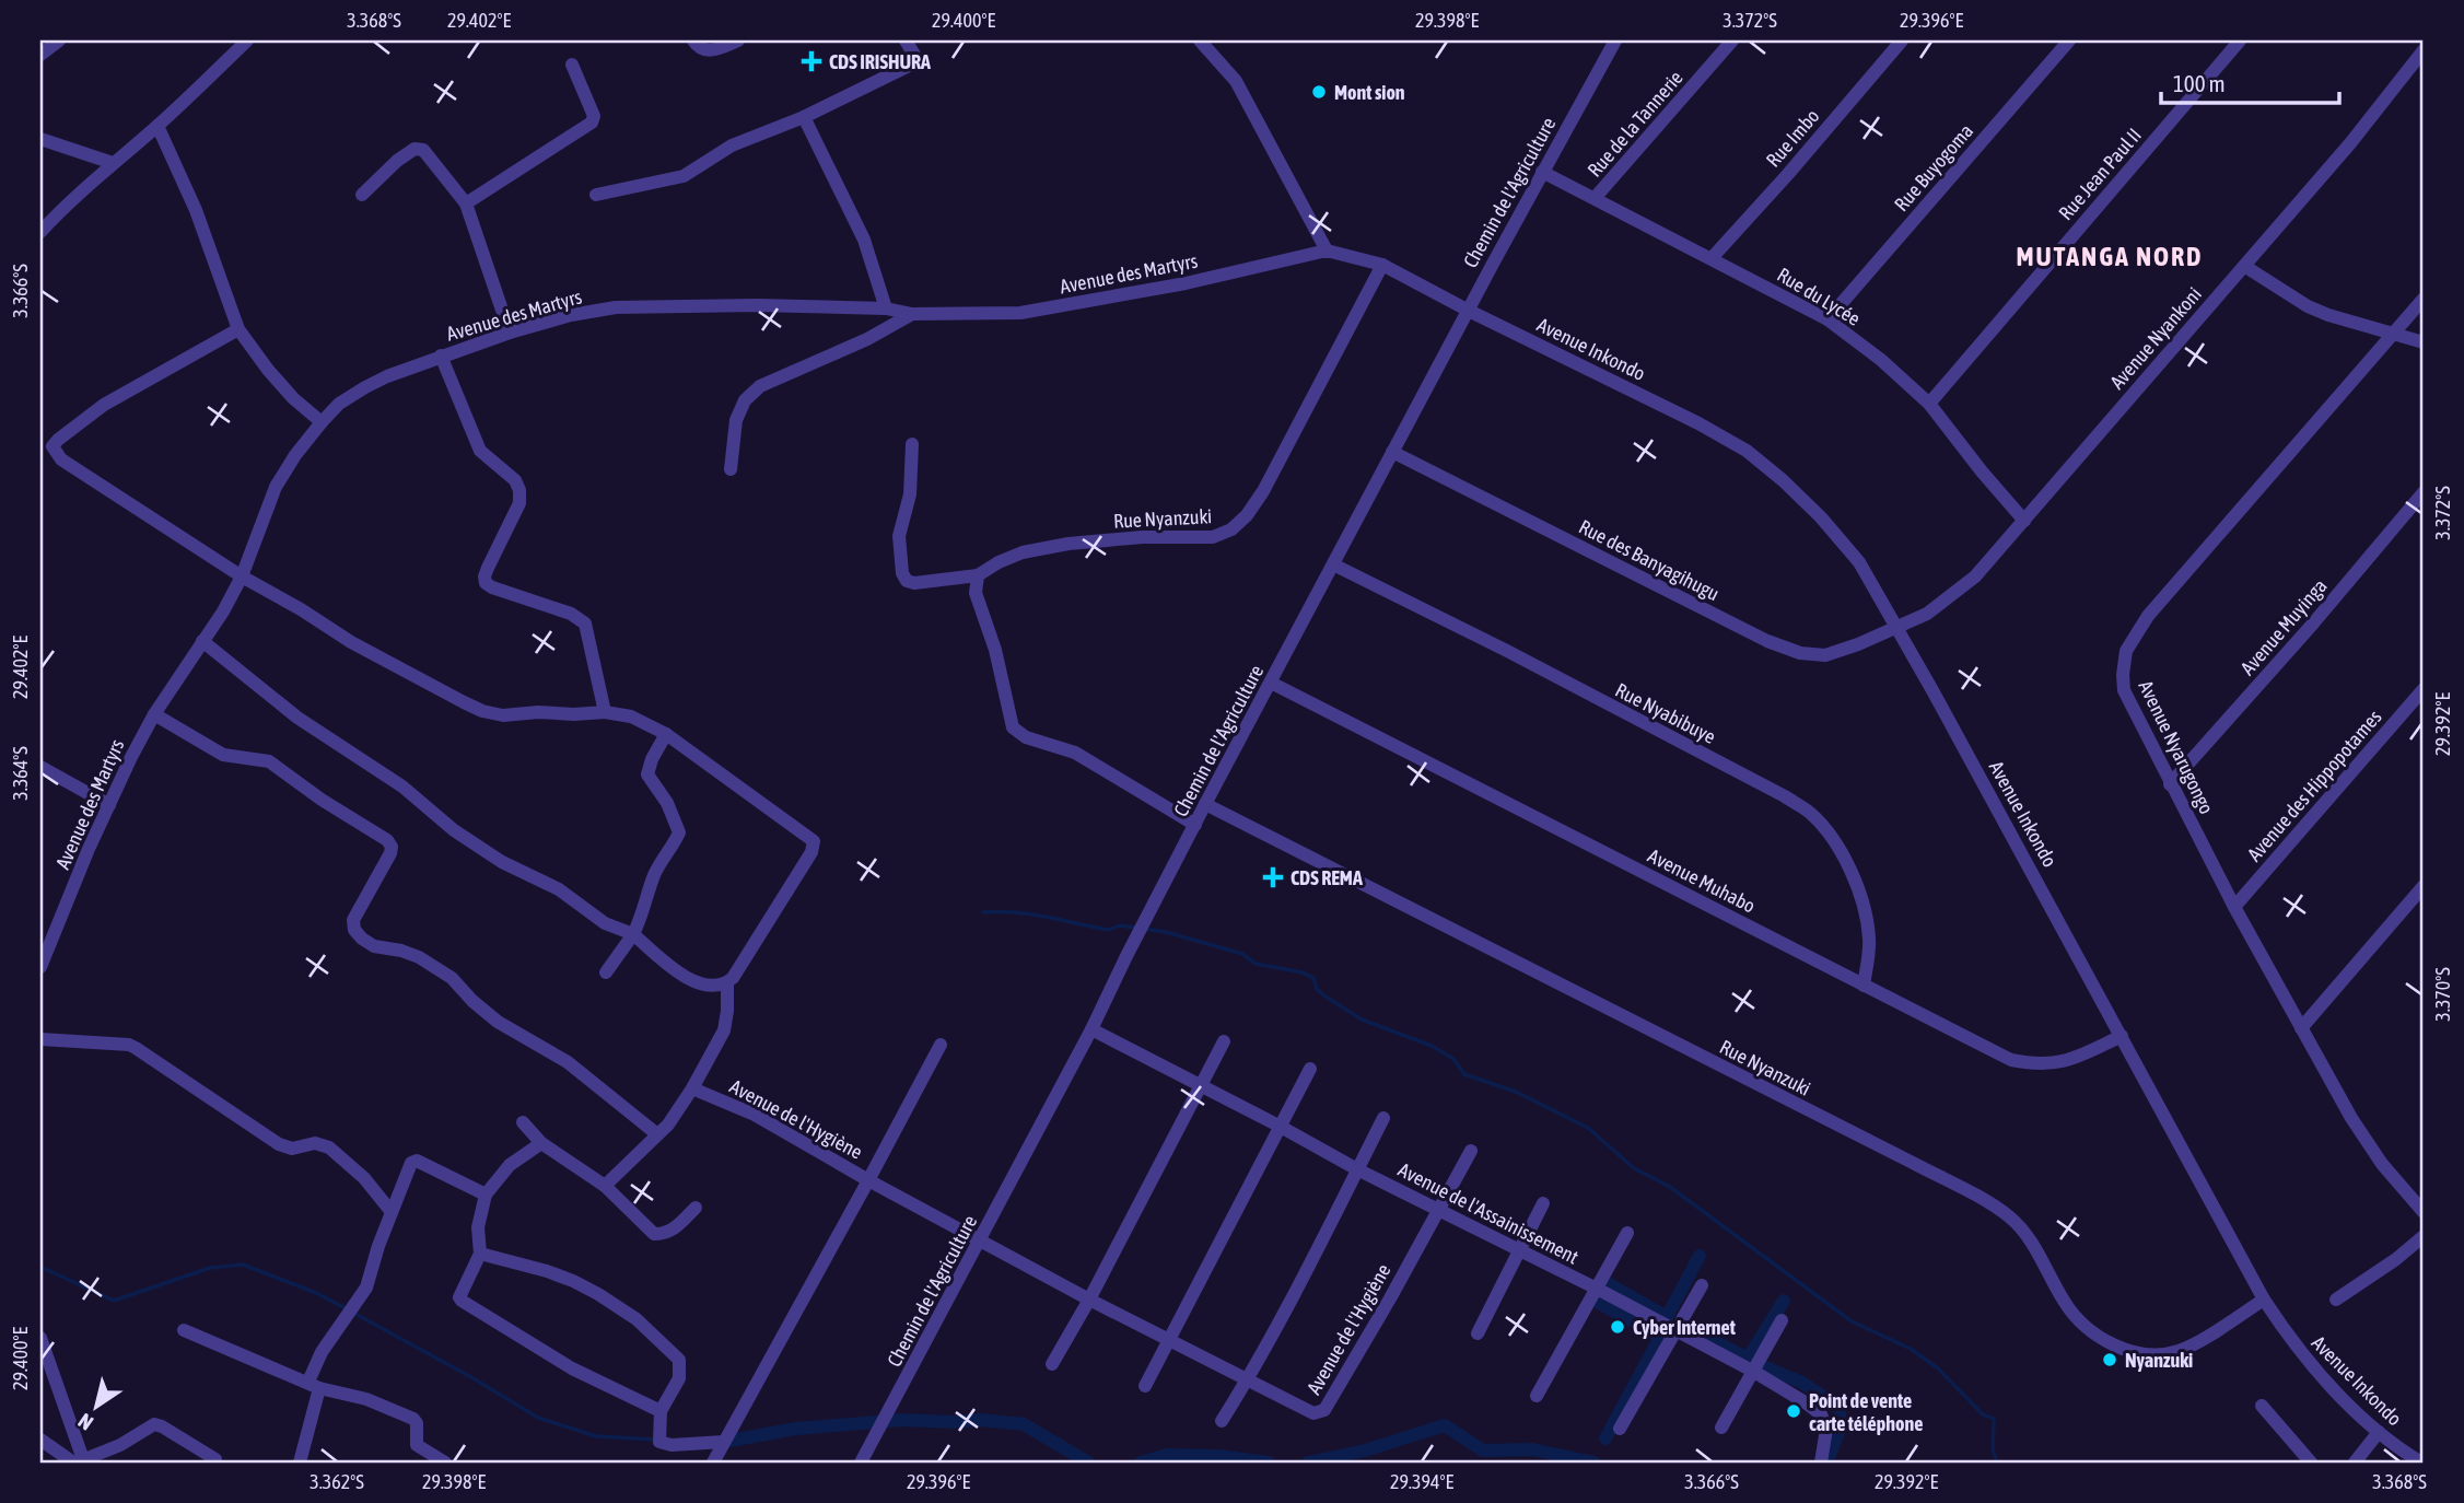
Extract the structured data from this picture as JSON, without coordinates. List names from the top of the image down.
{
  "streets": {
    "street": [
      "Rue de la Tannerie",
      "Rue Imbo",
      "Rue Buyogoma",
      "Rue Jean Paul II",
      "Chemin de l'Agriculture",
      "Avenue des Martyrs",
      "Rue du Lycée",
      "Avenue Nyankoni",
      "Avenue Inkondo",
      "Rue Nyanzuki",
      "Rue des Banyagihugu",
      "Avenue Muyinga",
      "Rue Nyabibuye",
      "Avenue Nyarugongo",
      "Avenue des Hippopotames",
      "Avenue Muhabo",
      "Avenue de l'Hygiène",
      "Avenue de l'Assainissement"
    ]
  },
  "crossings": [
    ["Rue de la Tannerie", "Rue du Lycée"],
    ["Rue Imbo", "Rue du Lycée"],
    ["Rue Buyogoma", "Rue du Lycée"],
    ["Rue Jean Paul II", "Rue du Lycée"],
    ["Chemin de l'Agriculture", "Avenue des Martyrs"],
    ["Chemin de l'Agriculture", "Rue du Lycée"],
    ["Chemin de l'Agriculture", "Avenue Inkondo"],
    ["Chemin de l'Agriculture", "Rue Nyanzuki"],
    ["Chemin de l'Agriculture", "Rue des Banyagihugu"],
    ["Chemin de l'Agriculture", "Rue Nyabibuye"],
    ["Chemin de l'Agriculture", "Avenue Muhabo"],
    ["Chemin de l'Agriculture", "Avenue de l'Hygiène"],
    ["Chemin de l'Agriculture", "Avenue de l'Assainissement"],
    ["Avenue des Martyrs", "Avenue Inkondo"],
    ["Avenue des Martyrs", "Rue Nyanzuki"],
    ["Rue du Lycée", "Avenue Nyankoni"],
    ["Avenue Nyankoni", "Avenue Inkondo"],
    ["Avenue Nyankoni", "Rue des Banyagihugu"],
    ["Avenue Inkondo", "Rue Nyanzuki"],
    ["Avenue Inkondo", "Rue des Banyagihugu"],
    ["Avenue Inkondo", "Avenue Muhabo"],
    ["Avenue Muyinga", "Avenue Nyarugongo"],
    ["Rue Nyabibuye", "Avenue Muhabo"],
    ["Avenue Nyarugongo", "Avenue des Hippopotames"],
    ["Avenue de l'Hygiène", "Avenue de l'Assainissement"]
  ],
  "districts": ["MUTANGA NORD"],
  "places": {
    "health": ["CDS IRISHURA", "CDS REMA"],
    "other": [
      "Mont sion",
      "Cyber Internet",
      "Nyanzuki",
      "Point de vente carte téléphone"
    ]
  },
  "scale_bar": "100 m",
  "north": "bottom left",
  "coordinates": [
    "3.368°S",
    "29.402°E",
    "29.400°E",
    "29.398°E",
    "3.372°S",
    "29.396°E",
    "3.366°S",
    "29.392°E",
    "3.364°S",
    "3.370°S",
    "3.362°S",
    "29.394°E"
  ]
}
